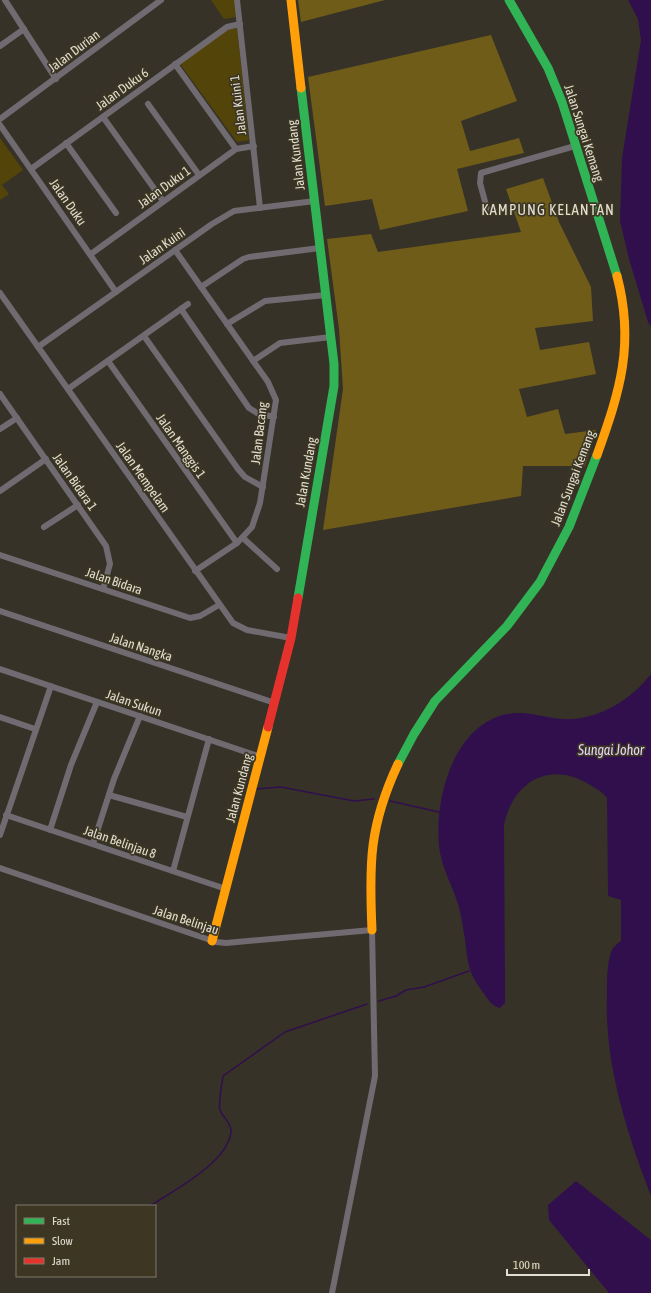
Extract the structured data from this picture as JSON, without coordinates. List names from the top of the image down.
{
  "streets": {
    "street": [
      "Jalan Durian",
      "Jalan Duku 6",
      "Jalan Kuini 1",
      "Jalan Sungai Kemang",
      "Jalan Kundang",
      "Jalan Duku 1",
      "Jalan Duku",
      "Jalan Kuini",
      "Jalan Bacang",
      "Jalan Manggis 1",
      "Jalan Mempelam",
      "Jalan Bidara 1",
      "Jalan Bidara",
      "Jalan Nangka",
      "Jalan Sukun",
      "Jalan Belinjau 8",
      "Jalan Belinjau"
    ]
  },
  "crossings": [
    ["Jalan Duku 6", "Jalan Kuini 1"],
    ["Jalan Duku 6", "Jalan Duku"],
    ["Jalan Kuini 1", "Jalan Duku 1"],
    ["Jalan Kuini 1", "Jalan Kuini"],
    ["Jalan Sungai Kemang", "Jalan Belinjau"],
    ["Jalan Kundang", "Jalan Kuini"],
    ["Jalan Kundang", "Jalan Mempelam"],
    ["Jalan Kundang", "Jalan Nangka"],
    ["Jalan Kundang", "Jalan Sukun"],
    ["Jalan Kundang", "Jalan Belinjau 8"],
    ["Jalan Kundang", "Jalan Belinjau"],
    ["Jalan Duku 1", "Jalan Duku"],
    ["Jalan Duku", "Jalan Kuini"],
    ["Jalan Kuini", "Jalan Bacang"],
    ["Jalan Kuini", "Jalan Mempelam"],
    ["Jalan Bacang", "Jalan Manggis 1"],
    ["Jalan Bacang", "Jalan Mempelam"],
    ["Jalan Mempelam", "Jalan Bidara"],
    ["Jalan Bidara 1", "Jalan Bidara"]
  ],
  "districts": ["KAMPUNG KELANTAN"],
  "water": ["Sungai Johor"],
  "legend": ["Fast", "Slow", "Jam"],
  "scale_bar": "100 m"
}
